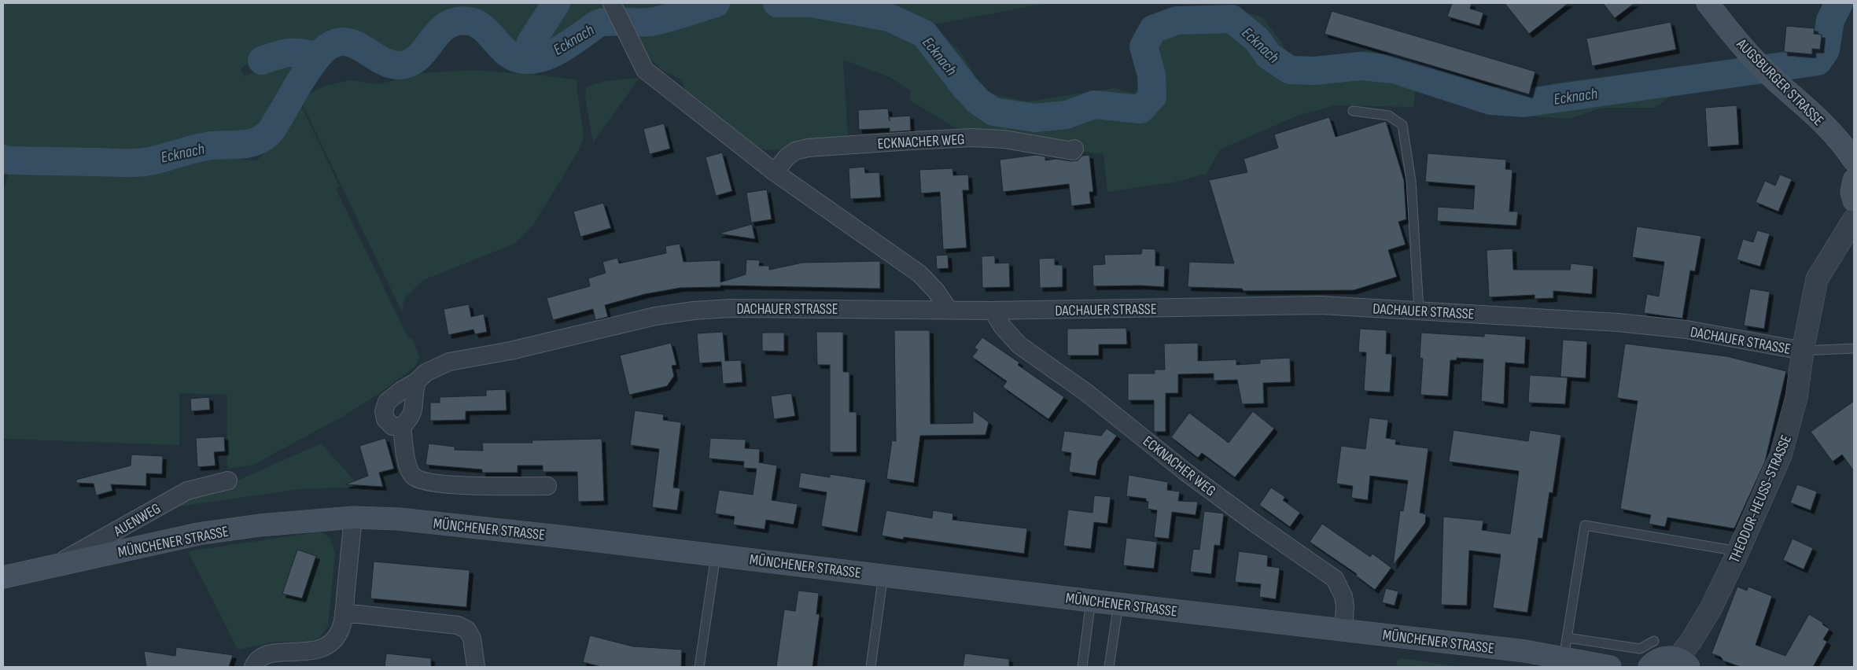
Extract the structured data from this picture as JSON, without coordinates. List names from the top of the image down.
{
  "streets": {
    "main road": ["AUGSBURGER STRASSE", "MÜNCHENER STRASSE"],
    "street": [
      "ECKNACHER WEG",
      "DACHAUER STRASSE",
      "THEODOR-HEUSS-STRASSE",
      "AUENWEG"
    ]
  },
  "crossings": [
    ["ECKNACHER WEG", "DACHAUER STRASSE"],
    ["ECKNACHER WEG", "MÜNCHENER STRASSE"],
    ["DACHAUER STRASSE", "THEODOR-HEUSS-STRASSE"],
    ["AUENWEG", "MÜNCHENER STRASSE"]
  ],
  "water": ["Ecknach"]
}
